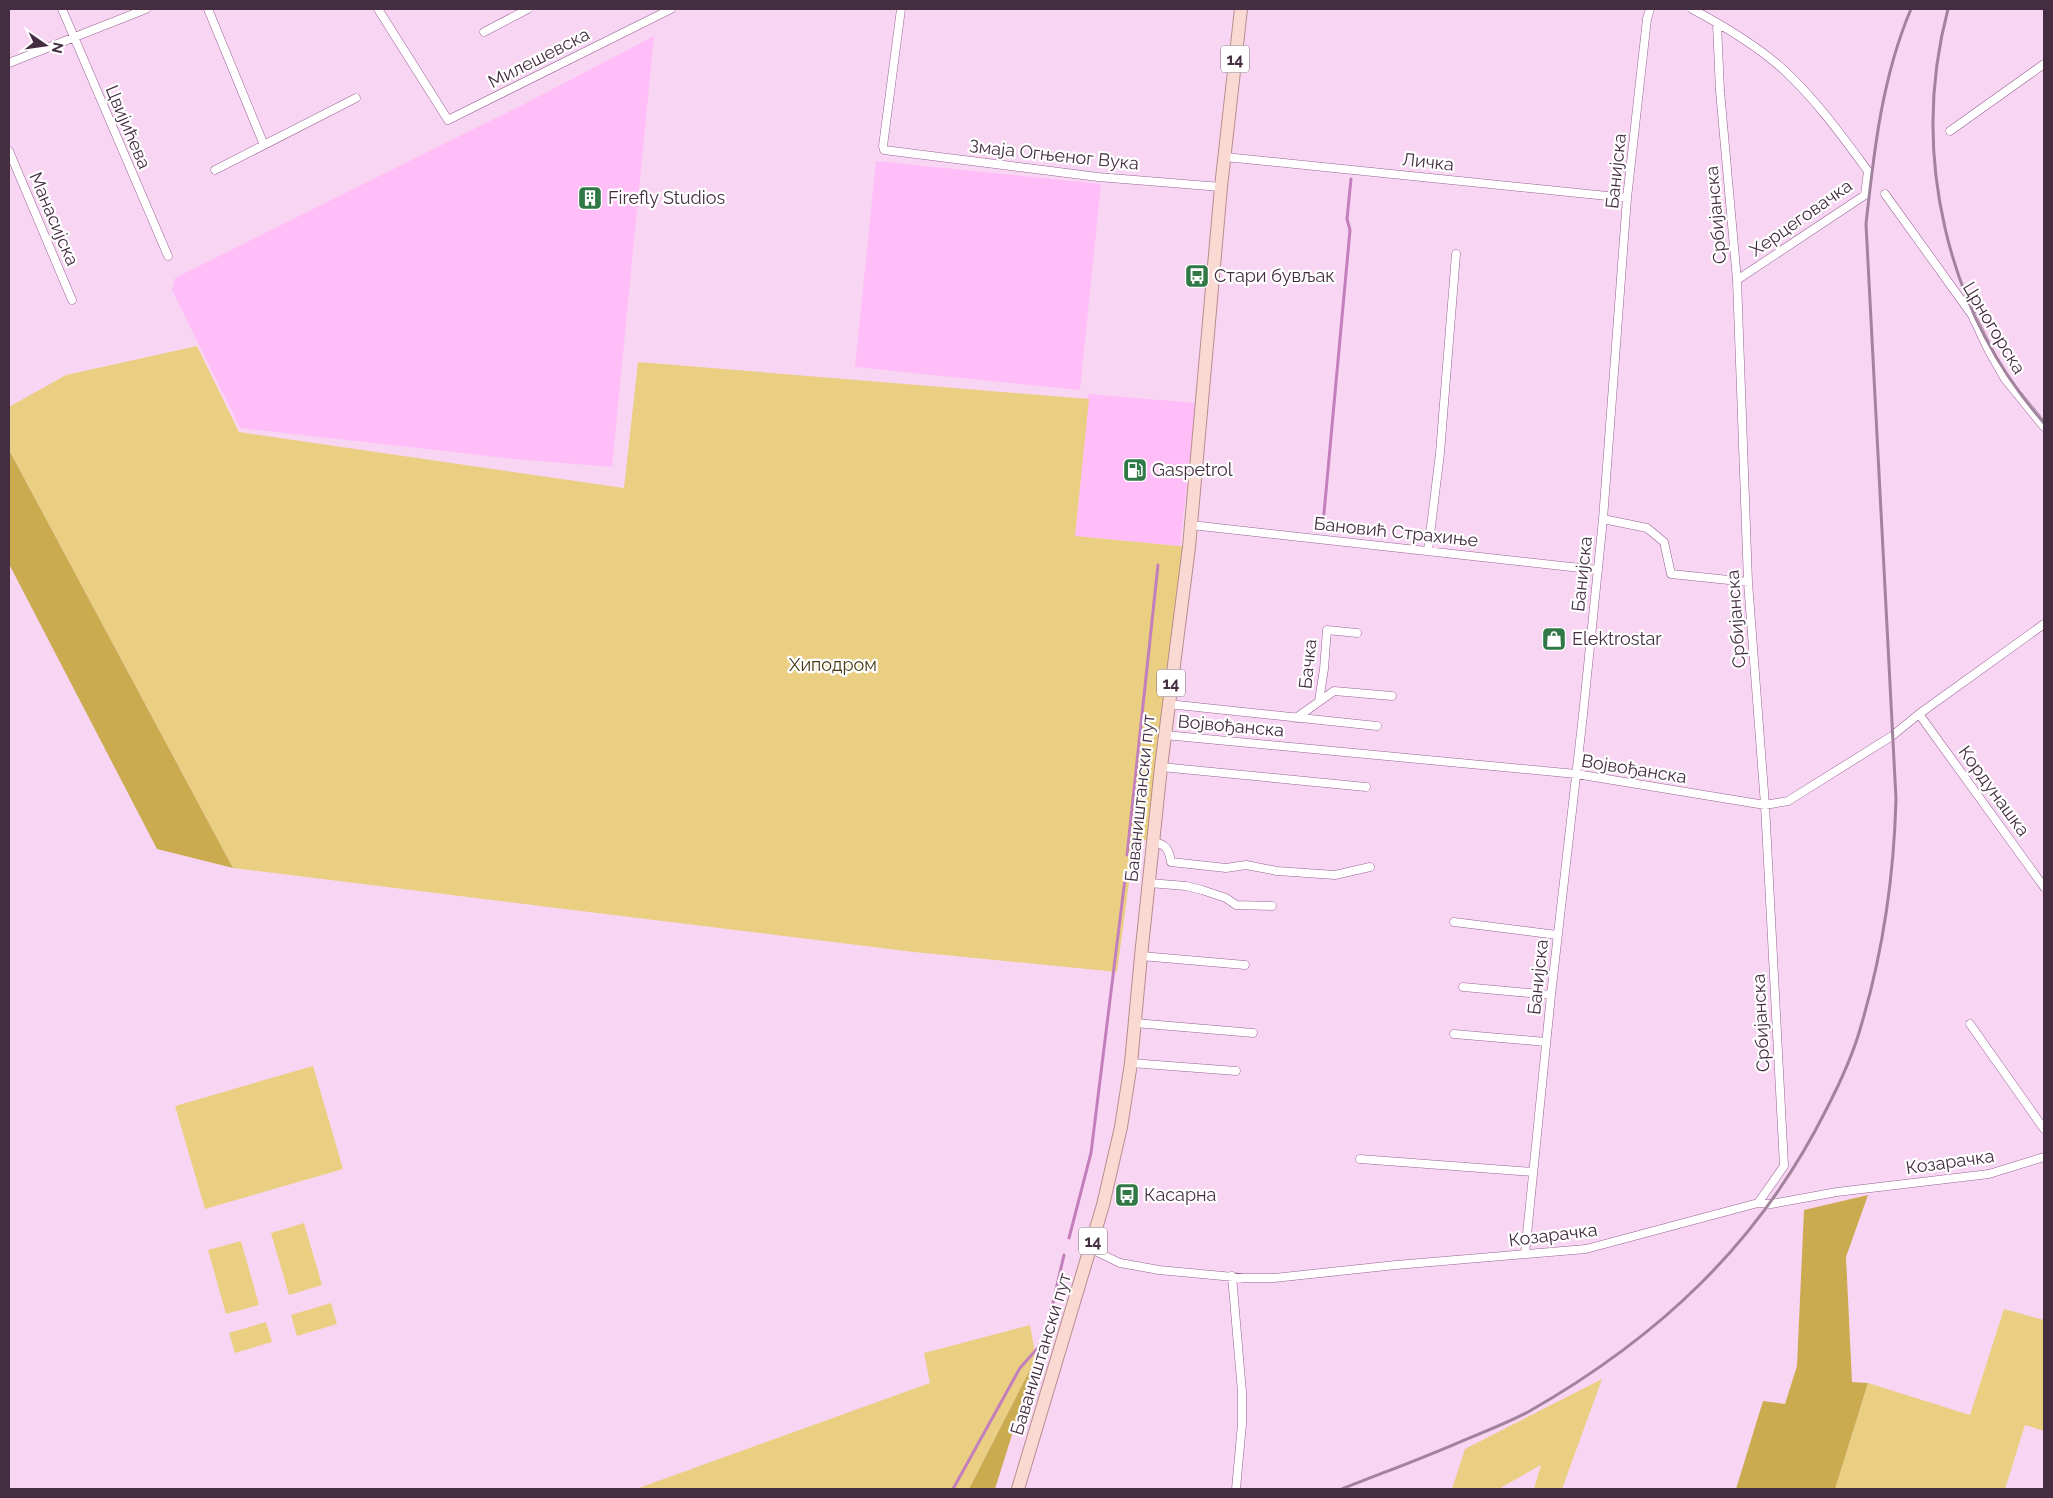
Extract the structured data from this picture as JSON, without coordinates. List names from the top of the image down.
{
  "streets": {
    "main road": ["14", "Баваништански пут"],
    "street": [
      "Милешевска",
      "Цвијићева",
      "Змаја Огњеног Вука",
      "Личка",
      "Банијска",
      "Србијанска",
      "Херцеговачка",
      "Манасијска",
      "Црногорска",
      "Бановић Страхиње",
      "Бачка",
      "Војвођанска",
      "Кордунашка",
      "Козарачка"
    ]
  },
  "crossings": [
    ["Змаја Огњеног Вука", "Баваништански пут"],
    ["Личка", "Банијска"],
    ["Личка", "Баваништански пут"],
    ["Банијска", "Бановић Страхиње"],
    ["Банијска", "Војвођанска"],
    ["Банијска", "Козарачка"],
    ["Србијанска", "Херцеговачка"],
    ["Србијанска", "Војвођанска"],
    ["Србијанска", "Козарачка"],
    ["Бановић Страхиње", "Баваништански пут"],
    ["Војвођанска", "Кордунашка"],
    ["Војвођанска", "Баваништански пут"],
    ["Баваништански пут", "Козарачка"]
  ],
  "parks": ["Хиподром"],
  "places": {
    "building": ["Firefly Studios"],
    "bus stop": ["Стари бувљак", "Касарна"],
    "fuel station": ["Gaspetrol"],
    "shop": ["Elektrostar"]
  },
  "north": "right"
}
